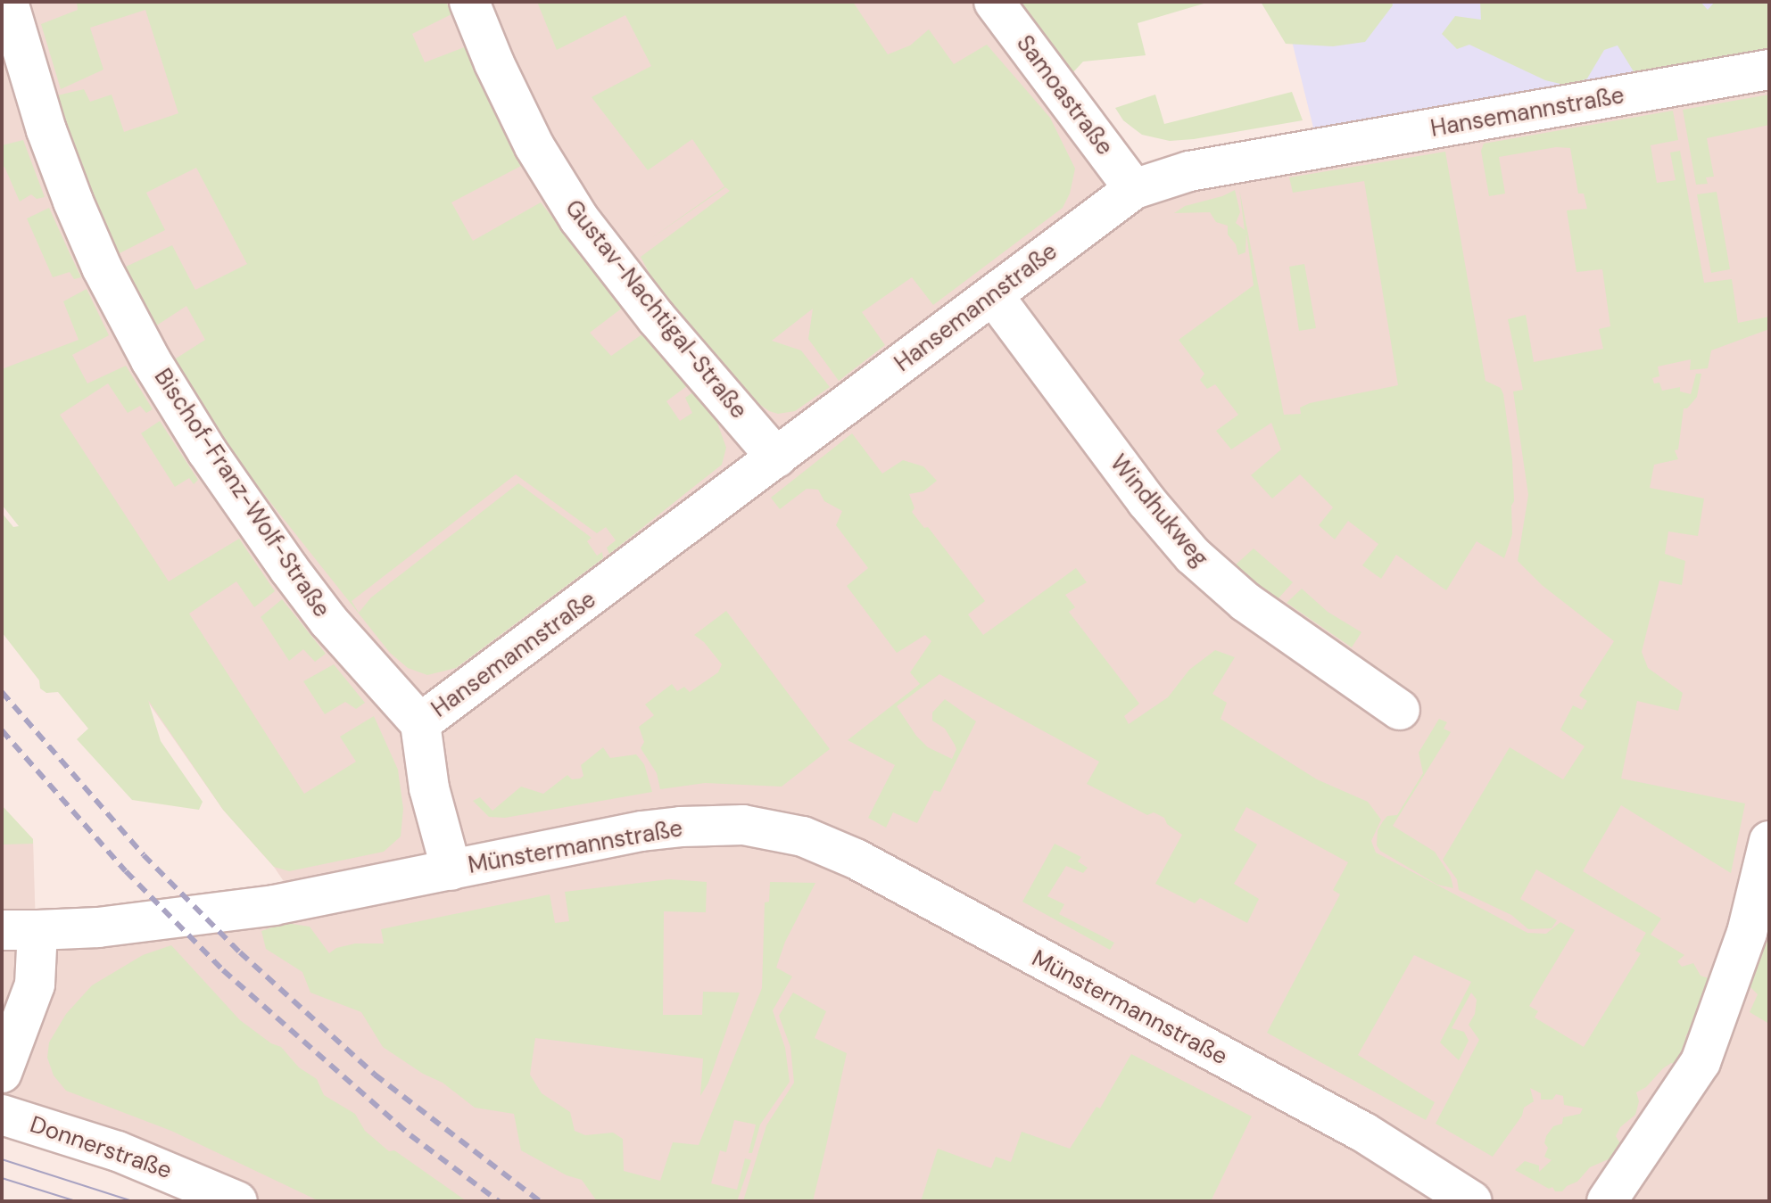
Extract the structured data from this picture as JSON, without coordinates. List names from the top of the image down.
{
  "streets": {
    "street": [
      "Samoastraße",
      "Hansemannstraße",
      "Gustav-Nachtigal-Straße",
      "Bischof-Franz-Wolf-Straße",
      "Windhukweg",
      "Münstermannstraße",
      "Donnerstraße"
    ]
  },
  "crossings": [
    ["Samoastraße", "Hansemannstraße"],
    ["Hansemannstraße", "Gustav-Nachtigal-Straße"],
    ["Hansemannstraße", "Bischof-Franz-Wolf-Straße"],
    ["Hansemannstraße", "Windhukweg"],
    ["Hansemannstraße", "Münstermannstraße"]
  ]
}
